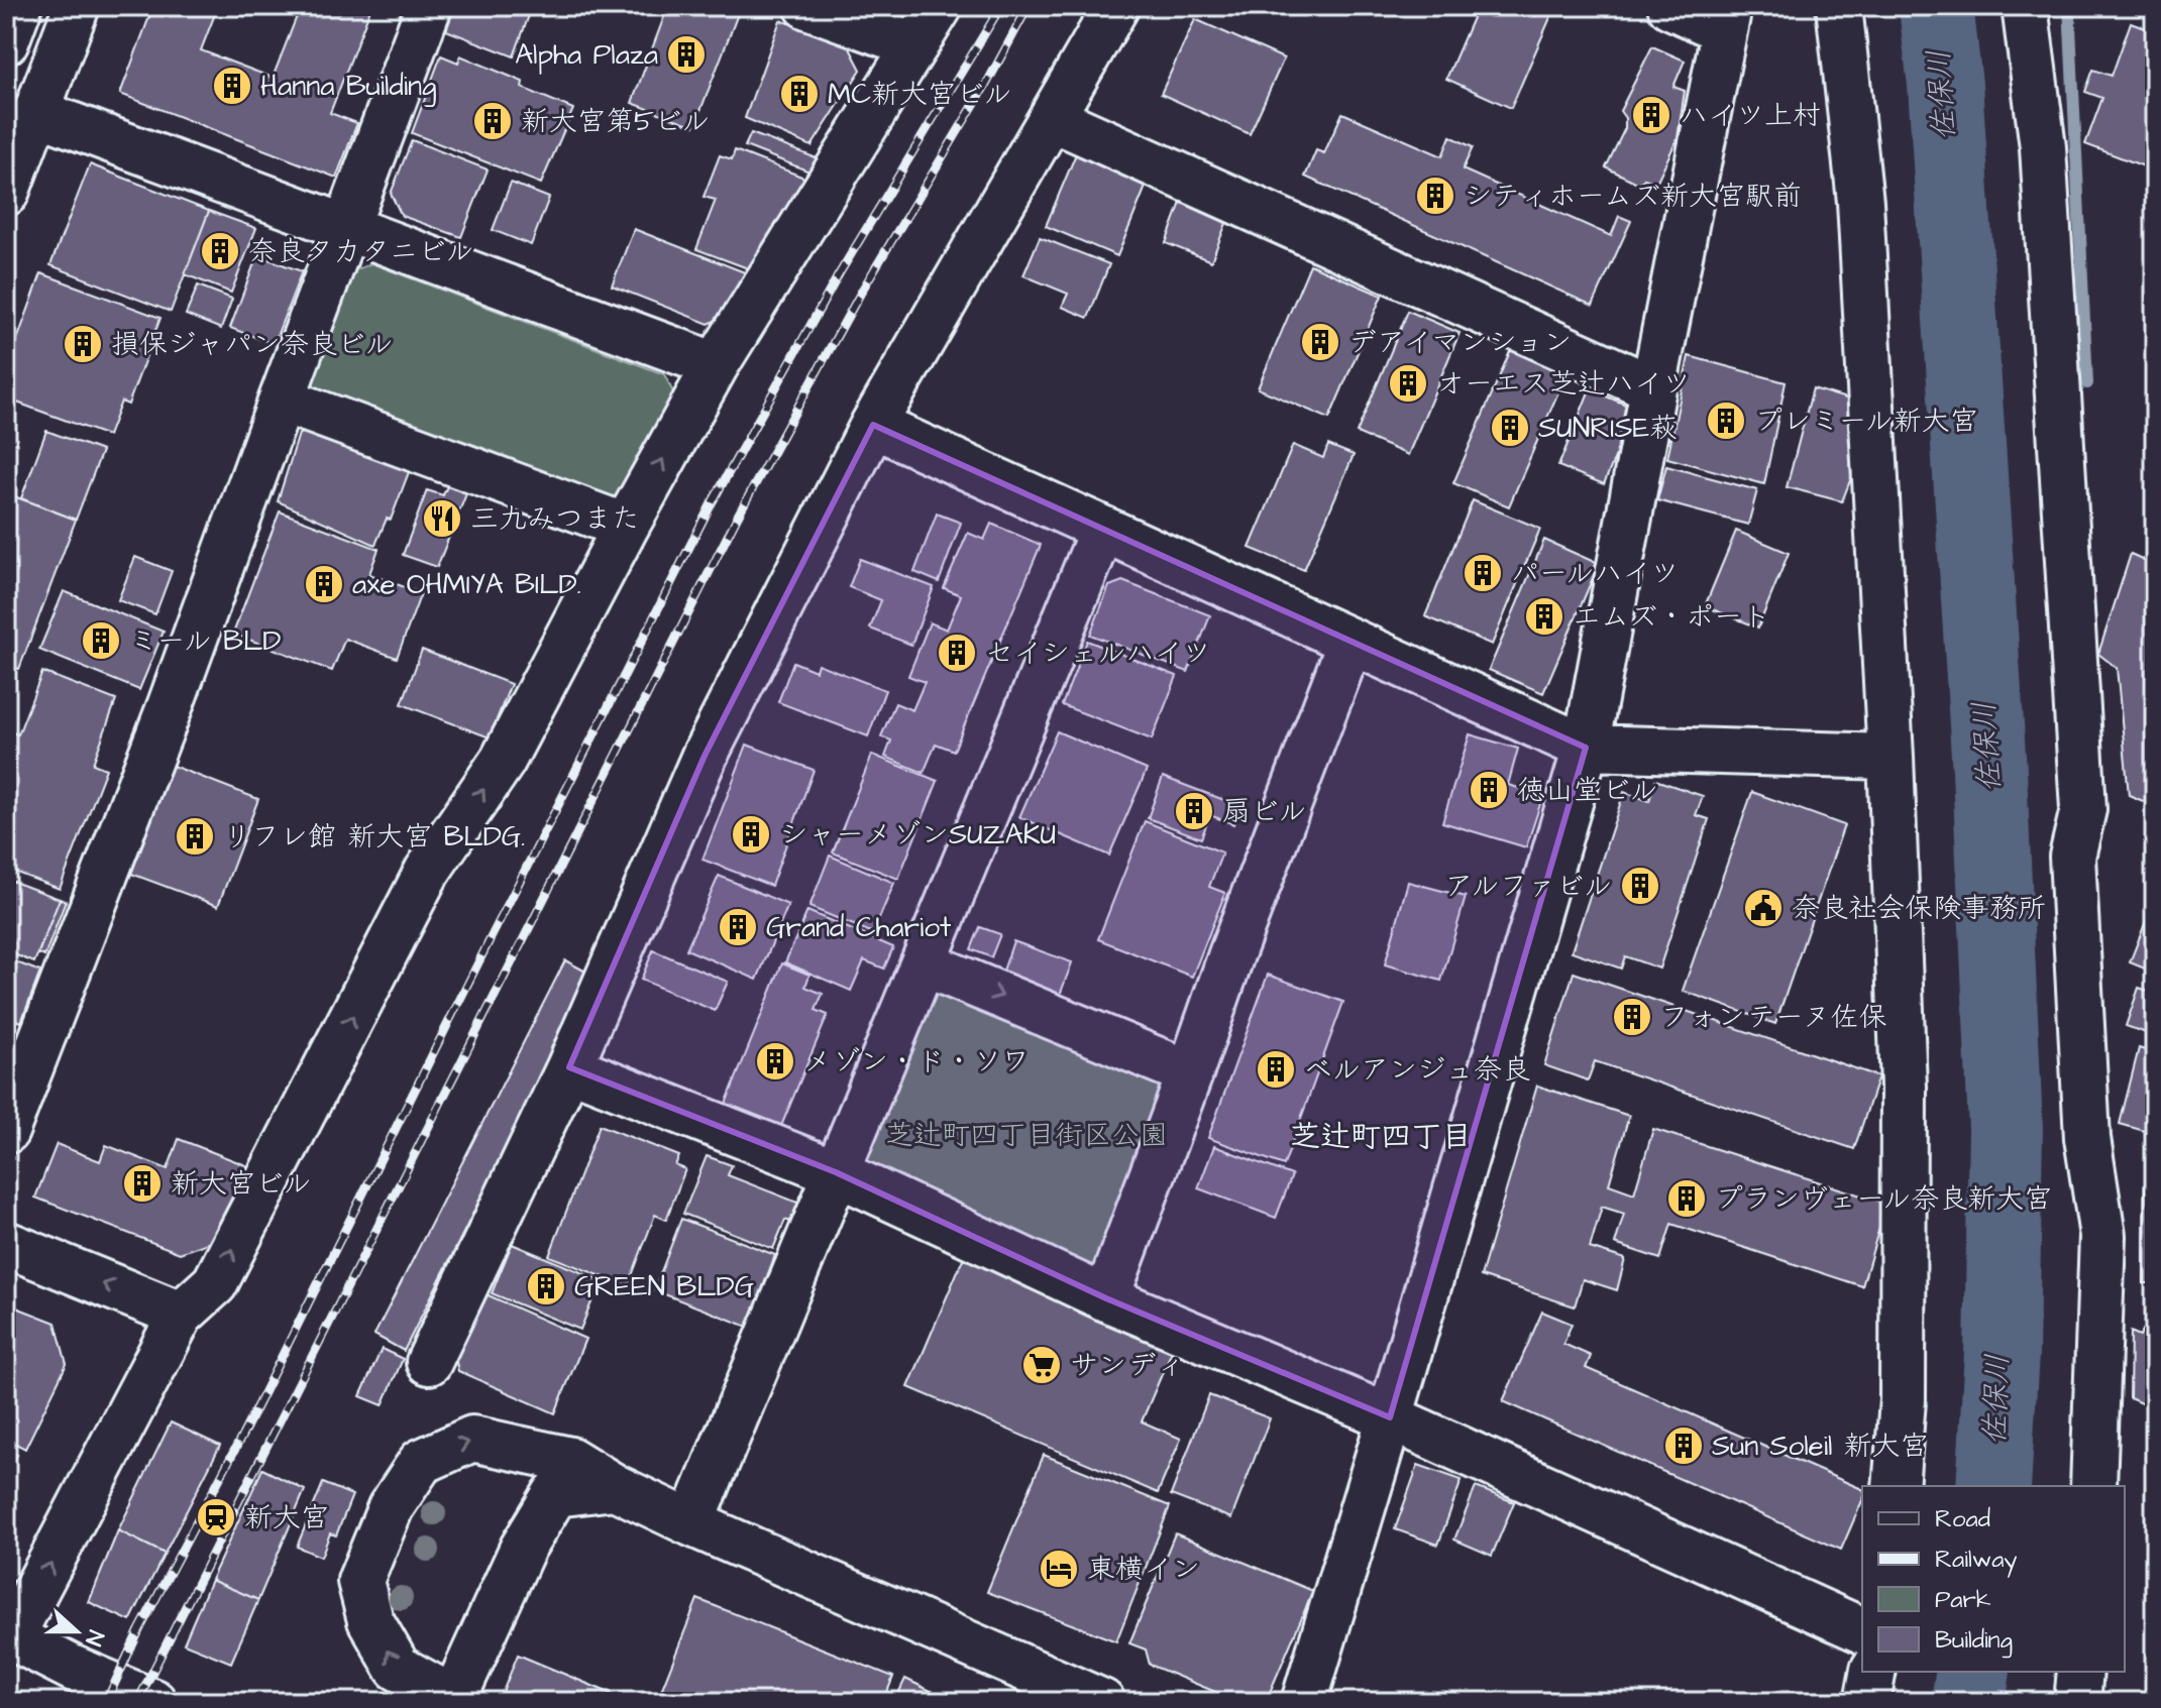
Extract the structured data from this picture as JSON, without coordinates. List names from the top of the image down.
{
  "districts": ["芝辻町四丁目"],
  "water": ["佐保川"],
  "parks": ["芝辻町四丁目街区公園"],
  "places": {
    "building": [
      "Alpha Plaza",
      "Hanna Building",
      "MC新大宮ビル",
      "ハイツ上村",
      "新大宮第5ビル",
      "シティホームズ新大宮駅前",
      "奈良タカタニビル",
      "デアイマンション",
      "損保ジャパン奈良ビル",
      "オーエス芝辻ハイツ",
      "プレミール新大宮",
      "SUNRISE萩",
      "パールハイツ",
      "axe OHMIYA BILD.",
      "エムズ・ポート",
      "ミール BLD",
      "セイシェルハイツ",
      "徳山堂ビル",
      "扇ビル",
      "シャーメゾンSUZAKU",
      "リフレ館 新大宮 BLDG.",
      "アルファビル",
      "Grand Chariot",
      "フォンテーヌ佐保",
      "メゾン・ド・ソワ",
      "ベルアンジュ奈良",
      "新大宮ビル",
      "プランヴェール奈良新大宮",
      "GREEN BLDG",
      "Sun Soleil 新大宮"
    ],
    "restaurant": ["三九みつまた"],
    "public building": ["奈良社会保険事務所"],
    "supermarket": ["サンディ"],
    "station": ["新大宮"],
    "hotel": ["東横イン"]
  },
  "legend": [
    "Road",
    "Railway",
    "Park",
    "Building"
  ],
  "north": "right"
}
